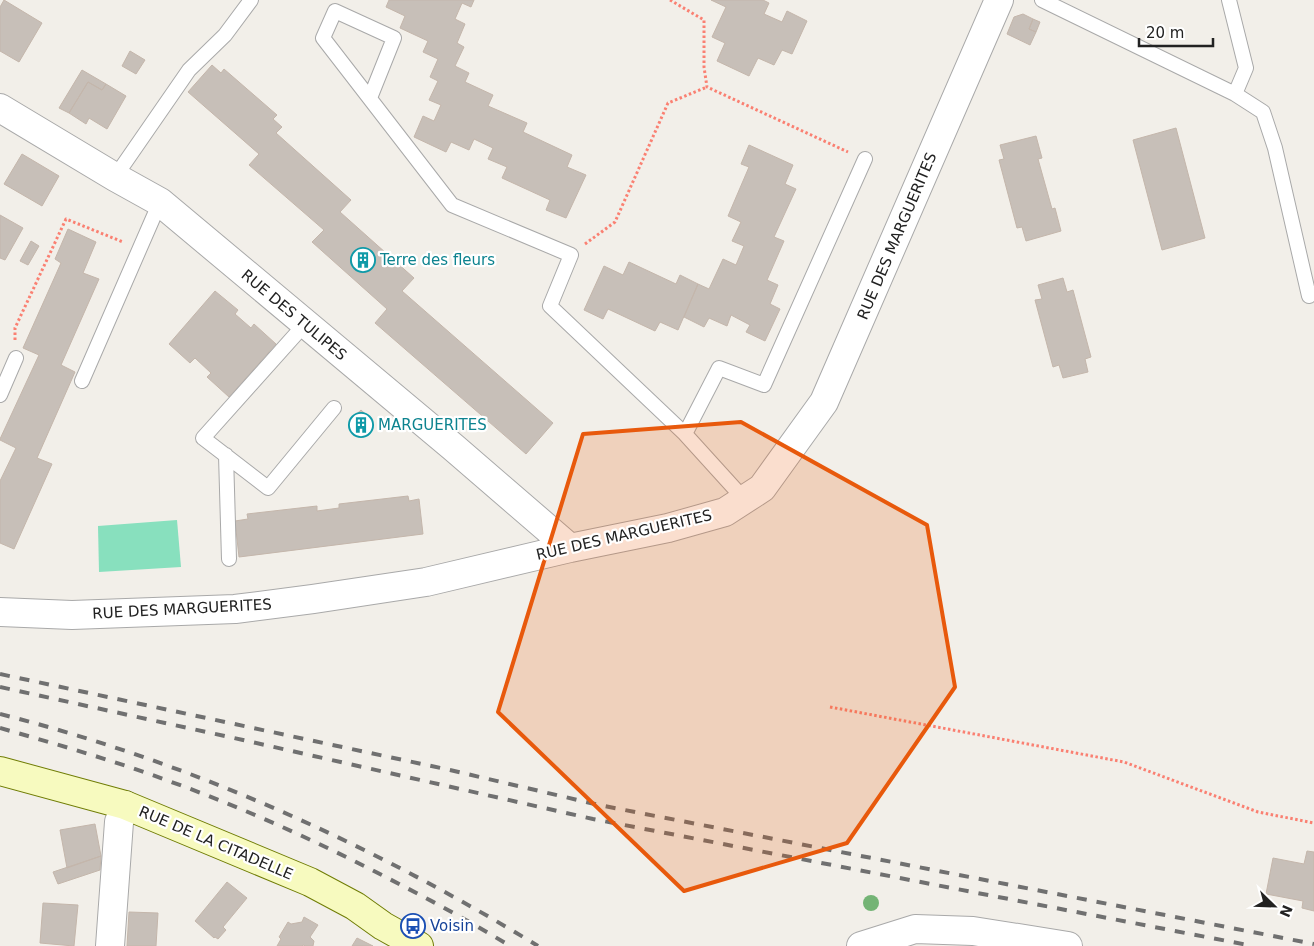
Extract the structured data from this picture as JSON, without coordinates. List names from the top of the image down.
{
  "streets": {
    "street": ["RUE DES MARGUERITES", "RUE DES TULIPES", "RUE DE LA CITADELLE"]
  },
  "crossings": [
    ["RUE DES MARGUERITES", "RUE DES TULIPES"]
  ],
  "places": {
    "building": ["Terre des fleurs", "MARGUERITES"],
    "bus stop": ["Voisin"]
  },
  "scale_bar": "20 m",
  "north": "bottom right"
}
